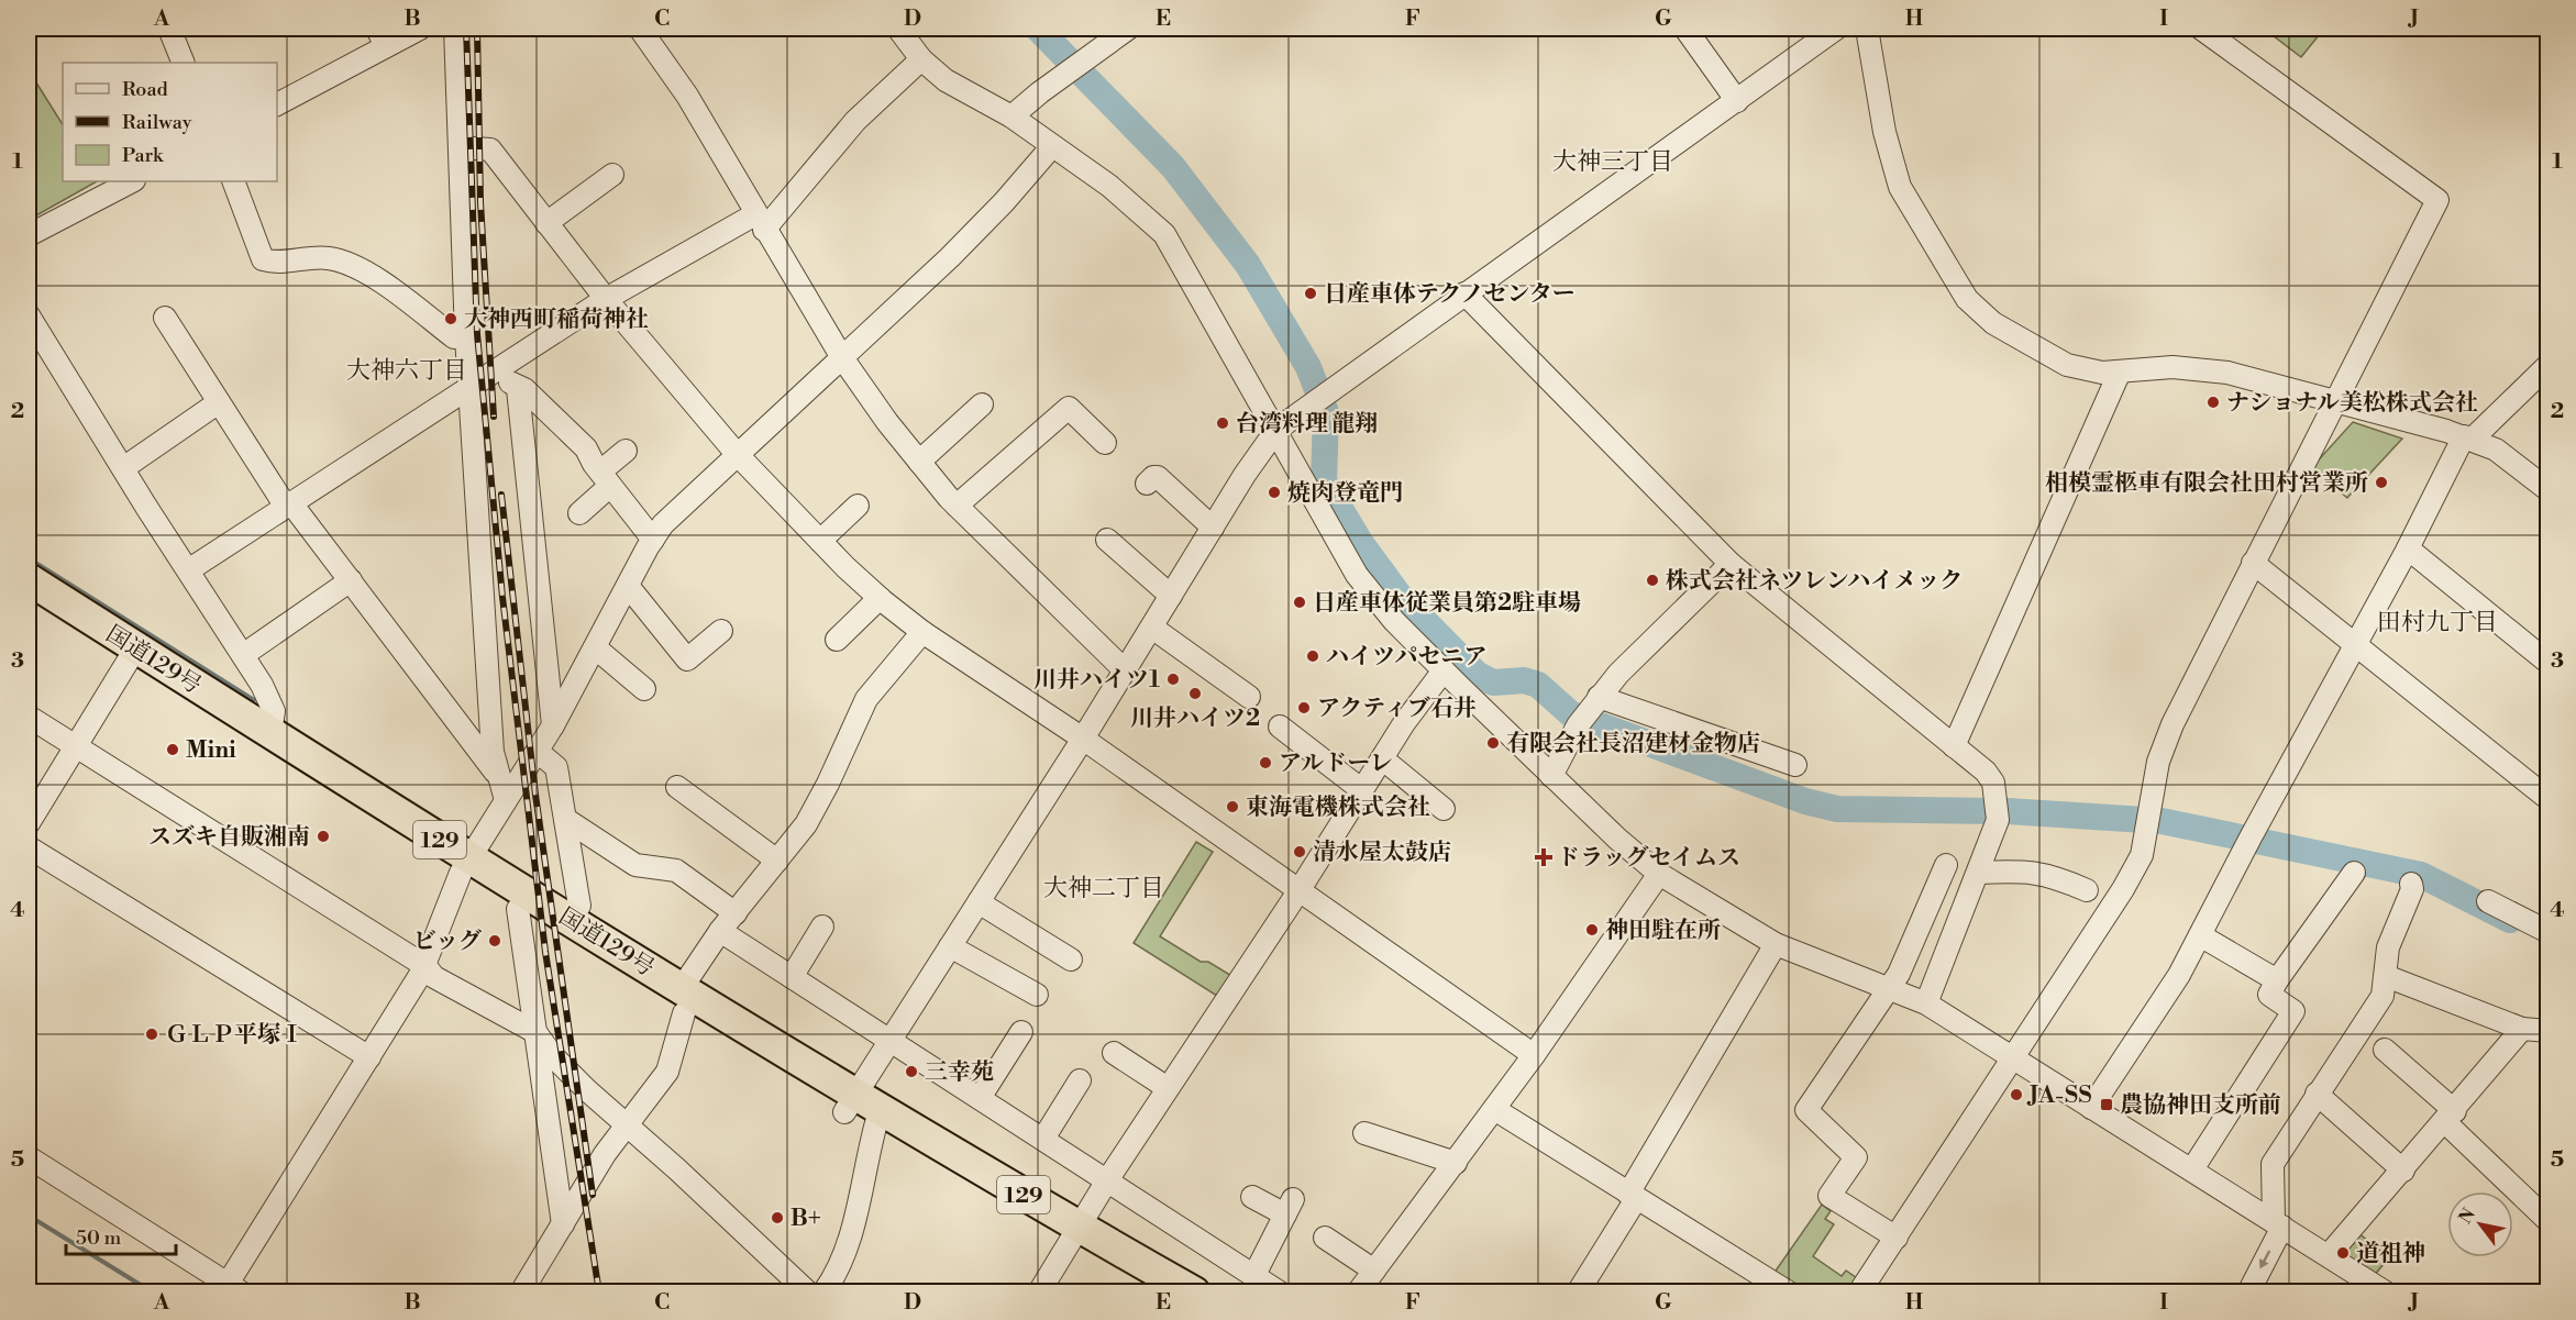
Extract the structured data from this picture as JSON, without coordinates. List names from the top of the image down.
{
  "streets": {
    "highway": ["国道129号", "129"]
  },
  "districts": [
    "大神三丁目",
    "大神六丁目",
    "田村九丁目",
    "大神二丁目"
  ],
  "places": {
    "other": [
      "日産車体テクノセンター",
      "大神西町稲荷神社",
      "ナショナル美松株式会社",
      "台湾料理 龍翔",
      "相模霊柩車有限会社田村営業所",
      "焼肉登竜門",
      "株式会社ネツレンハイメック",
      "日産車体従業員第2駐車場",
      "ハイツパセニア",
      "川井ハイツ1",
      "川井ハイツ2",
      "アクティブ石井",
      "有限会社長沼建材金物店",
      "Mini",
      "アルドーレ",
      "東海電機株式会社",
      "スズキ自販湘南",
      "清水屋太鼓店",
      "神田駐在所",
      "ビッグ",
      "ＧＬＰ平塚Ⅰ",
      "三幸苑",
      "JA-SS",
      "B+",
      "道祖神"
    ],
    "health": ["ドラッグセイムス"],
    "transit": ["農協神田支所前"]
  },
  "legend": ["Road", "Railway", "Park"],
  "scale_bar": "50 m",
  "north": "top left",
  "grid": {
    "columns": [
      "A",
      "B",
      "C",
      "D",
      "E",
      "F",
      "G",
      "H",
      "I",
      "J"
    ],
    "rows": [
      "1",
      "2",
      "3",
      "4",
      "5"
    ]
  }
}
